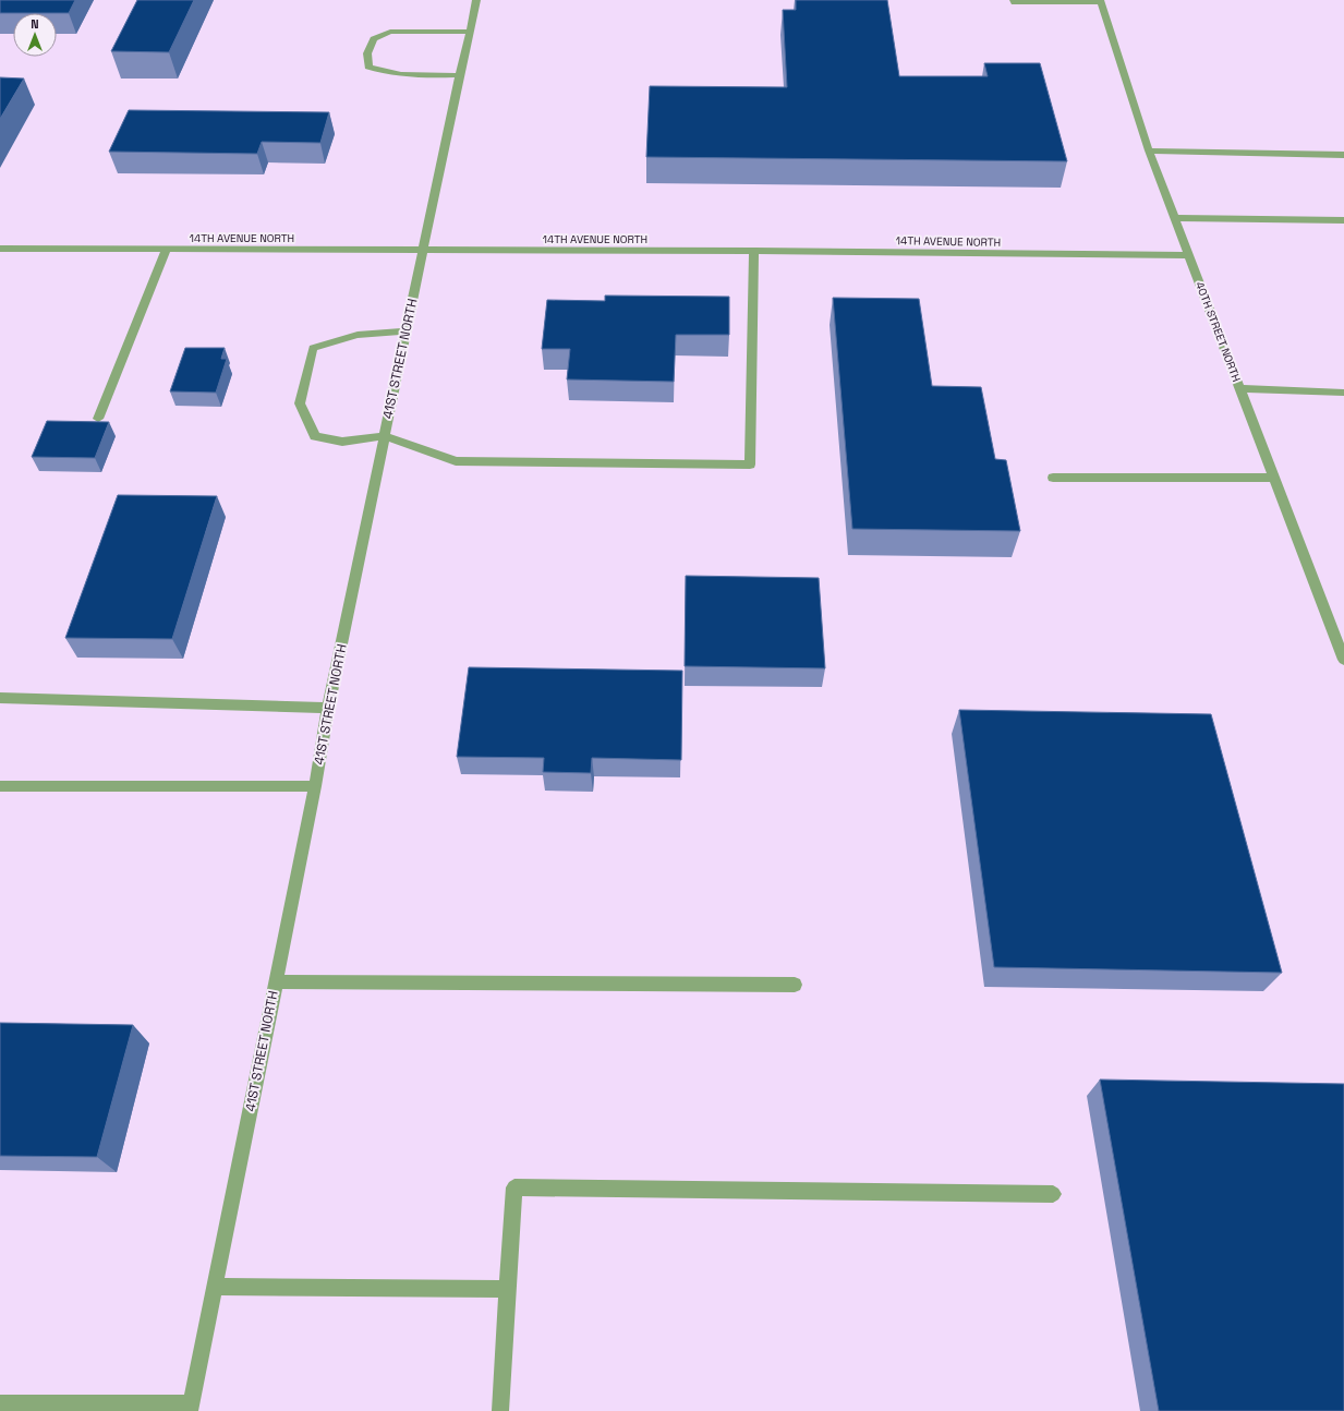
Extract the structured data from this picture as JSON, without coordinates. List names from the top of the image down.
{
  "streets": {
    "street": ["14TH AVENUE NORTH", "40TH STREET NORTH", "41ST STREET NORTH"]
  },
  "crossings": [
    ["14TH AVENUE NORTH", "40TH STREET NORTH"],
    ["14TH AVENUE NORTH", "41ST STREET NORTH"]
  ],
  "north": "top"
}
